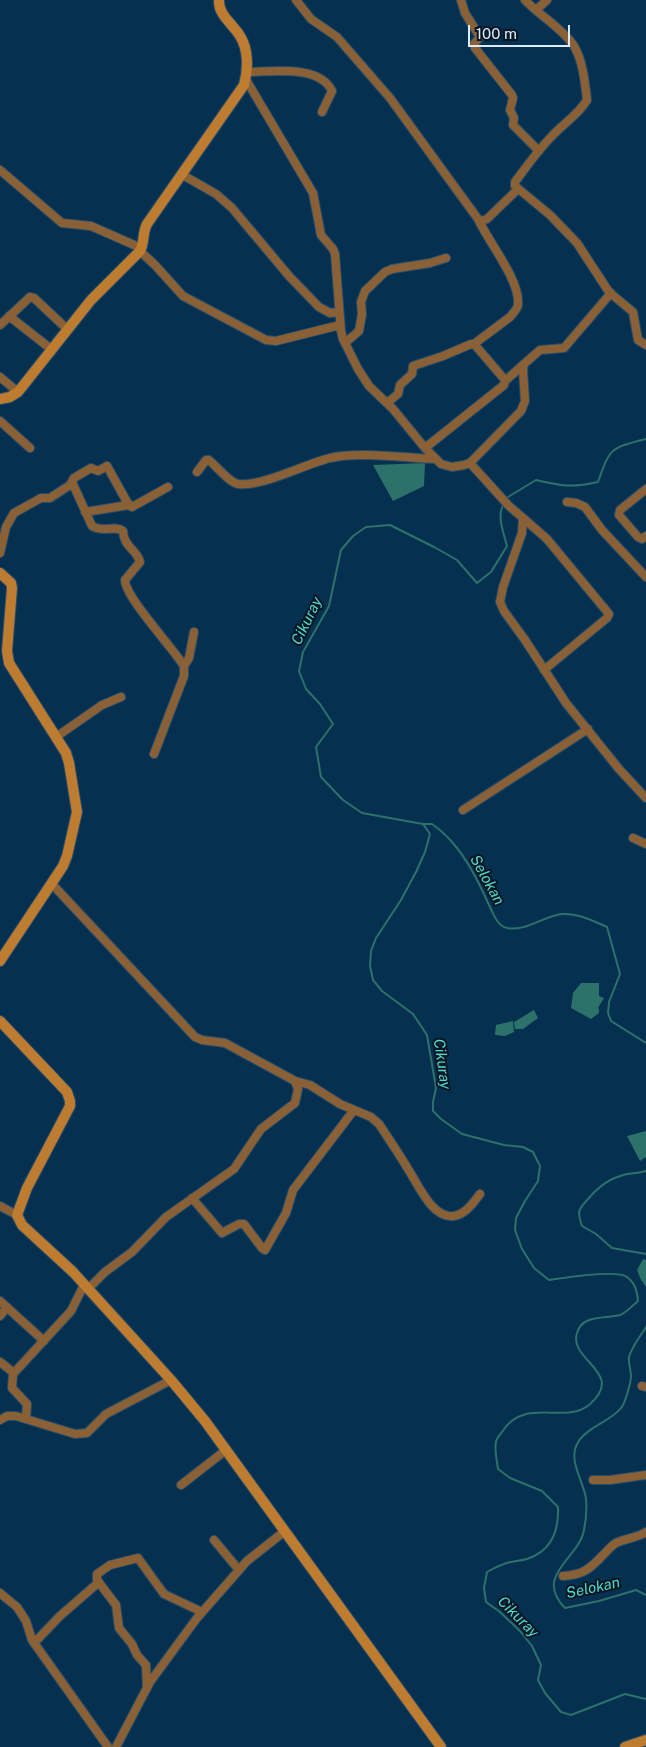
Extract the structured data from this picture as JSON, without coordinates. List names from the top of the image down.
{
  "water": ["Cikuray", "Selokan"],
  "scale_bar": "100 m"
}
